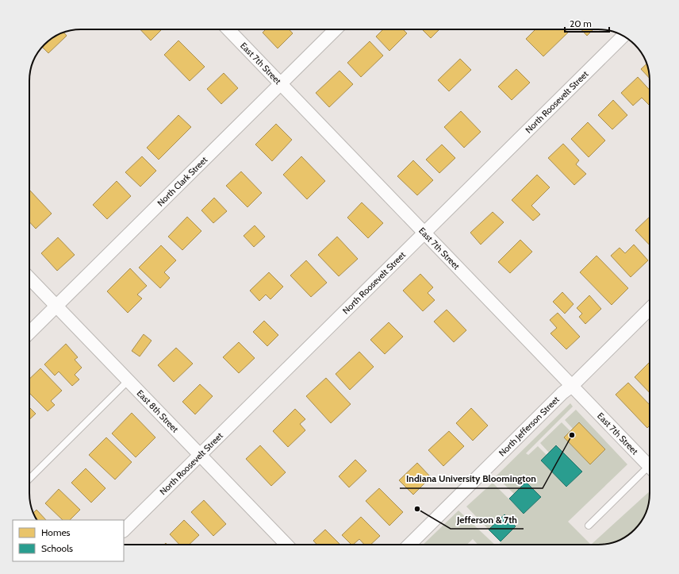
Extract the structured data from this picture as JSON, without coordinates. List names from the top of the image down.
{
  "streets": {
    "street": [
      "East 7th Street",
      "North Roosevelt Street",
      "North Clark Street",
      "East 8th Street",
      "North Jefferson Street"
    ]
  },
  "crossings": [
    ["East 7th Street", "North Roosevelt Street"],
    ["East 7th Street", "North Clark Street"],
    ["East 7th Street", "North Jefferson Street"],
    ["North Roosevelt Street", "East 8th Street"],
    ["North Clark Street", "East 8th Street"]
  ],
  "places": ["Indiana University Bloomington", "Jefferson & 7th"],
  "legend": ["Homes", "Schools"],
  "scale_bar": "20 m"
}
